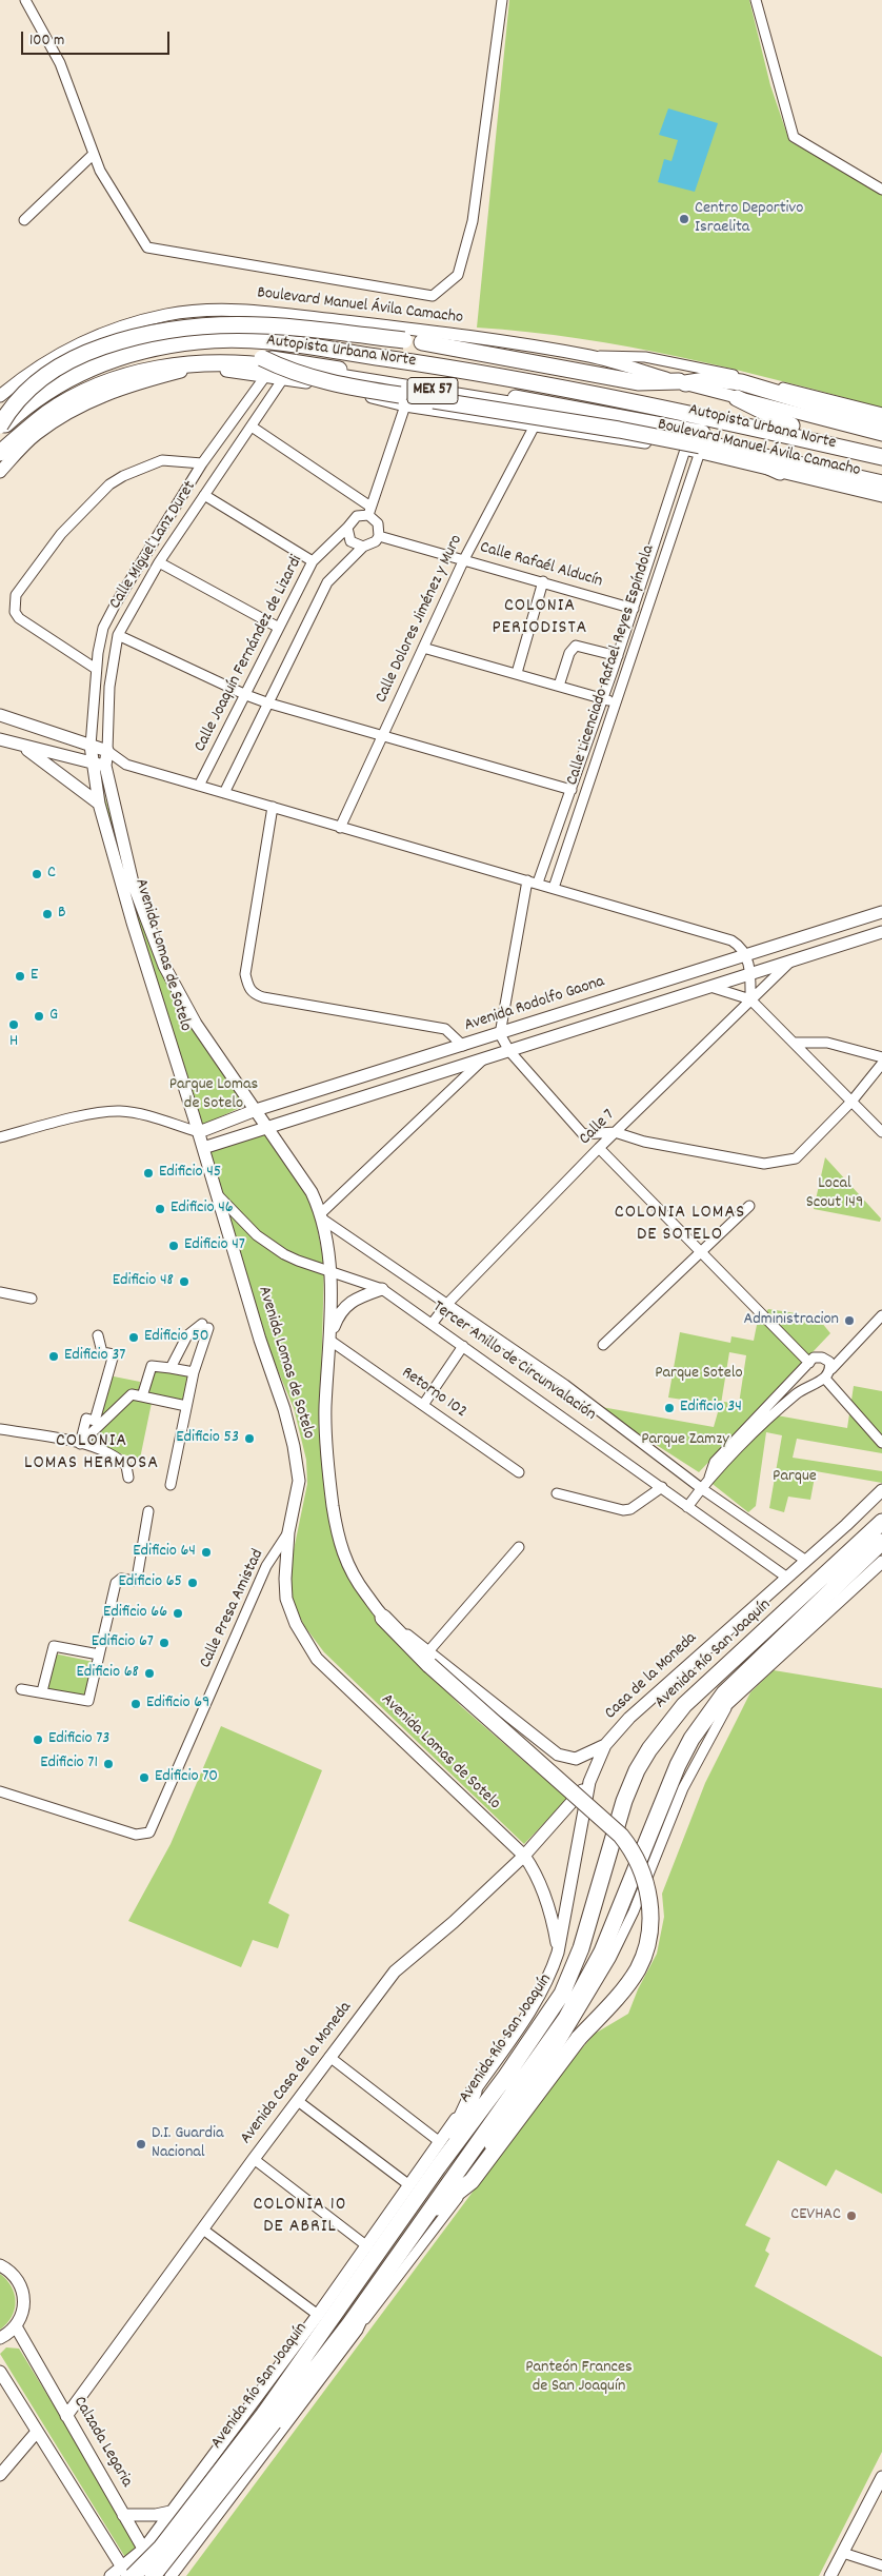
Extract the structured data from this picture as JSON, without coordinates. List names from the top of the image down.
{
  "streets": {
    "highway": [
      "Boulevard Manuel Ávila Camacho",
      "Autopista Urbana Norte",
      "MEX 57",
      "Avenida Río San Joaquín"
    ],
    "main road": [
      "Avenida Lomas de Sotelo",
      "Avenida Rodolfo Gaona",
      "Casa de la Moneda",
      "Avenida Casa de la Moneda",
      "Calzada Legaria"
    ],
    "street": [
      "Calle Miguel Lanz Duret",
      "Calle Rafaél Alducín",
      "Calle Dolores Jiménez y Muro",
      "Calle Joaquín Fernández de Lizardi",
      "Calle Licenciado Rafael Reyes Espíndola",
      "Calle 7",
      "Tercer Anillo de Circunvalación",
      "Retorno 102",
      "Calle Presa Amistad"
    ]
  },
  "crossings": [
    ["Boulevard Manuel Ávila Camacho", "Calle Miguel Lanz Duret"],
    ["Boulevard Manuel Ávila Camacho", "Calle Dolores Jiménez y Muro"],
    ["Boulevard Manuel Ávila Camacho", "Calle Licenciado Rafael Reyes Espíndola"],
    ["Calle Miguel Lanz Duret", "Avenida Lomas de Sotelo"],
    ["Calle Rafaél Alducín", "Calle Dolores Jiménez y Muro"],
    ["Calle Rafaél Alducín", "Calle Joaquín Fernández de Lizardi"],
    ["Calle Rafaél Alducín", "Calle Licenciado Rafael Reyes Espíndola"],
    ["Calle Licenciado Rafael Reyes Espíndola", "Avenida Rodolfo Gaona"],
    ["Avenida Lomas de Sotelo", "Avenida Rodolfo Gaona"],
    ["Avenida Lomas de Sotelo", "Tercer Anillo de Circunvalación"],
    ["Avenida Lomas de Sotelo", "Retorno 102"],
    ["Avenida Lomas de Sotelo", "Calle Presa Amistad"],
    ["Avenida Lomas de Sotelo", "Avenida Río San Joaquín"],
    ["Avenida Lomas de Sotelo", "Casa de la Moneda"],
    ["Avenida Lomas de Sotelo", "Avenida Casa de la Moneda"],
    ["Calle 7", "Tercer Anillo de Circunvalación"],
    ["Tercer Anillo de Circunvalación", "Casa de la Moneda"],
    ["Avenida Río San Joaquín", "Casa de la Moneda"],
    ["Avenida Río San Joaquín", "Calzada Legaria"],
    ["Casa de la Moneda", "Avenida Casa de la Moneda"],
    ["Avenida Casa de la Moneda", "Calzada Legaria"]
  ],
  "districts": [
    "COLONIA PERIODISTA",
    "COLONIA LOMAS DE SOTELO",
    "COLONIA LOMAS HERMOSA",
    "COLONIA 10 DE ABRIL"
  ],
  "parks": [
    "Parque Lomas de Sotelo",
    "Local Scout 149",
    "Parque Sotelo",
    "Parque Zamzy",
    "Parque",
    "Panteón Frances de San Joaquín"
  ],
  "places": [
    "Centro Deportivo Israelita",
    "C",
    "B",
    "E",
    "G",
    "H",
    "Edificio 45",
    "Edificio 46",
    "Edificio 47",
    "Edificio 48",
    "Administracion",
    "Edificio 50",
    "Edificio 37",
    "Edificio 34",
    "Edificio 53",
    "Edificio 64",
    "Edificio 65",
    "Edificio 66",
    "Edificio 67",
    "Edificio 68",
    "Edificio 69",
    "Edificio 73",
    "Edificio 71",
    "Edificio 70",
    "D.I. Guardia Nacional",
    "CEVHAC"
  ],
  "scale_bar": "100 m"
}
